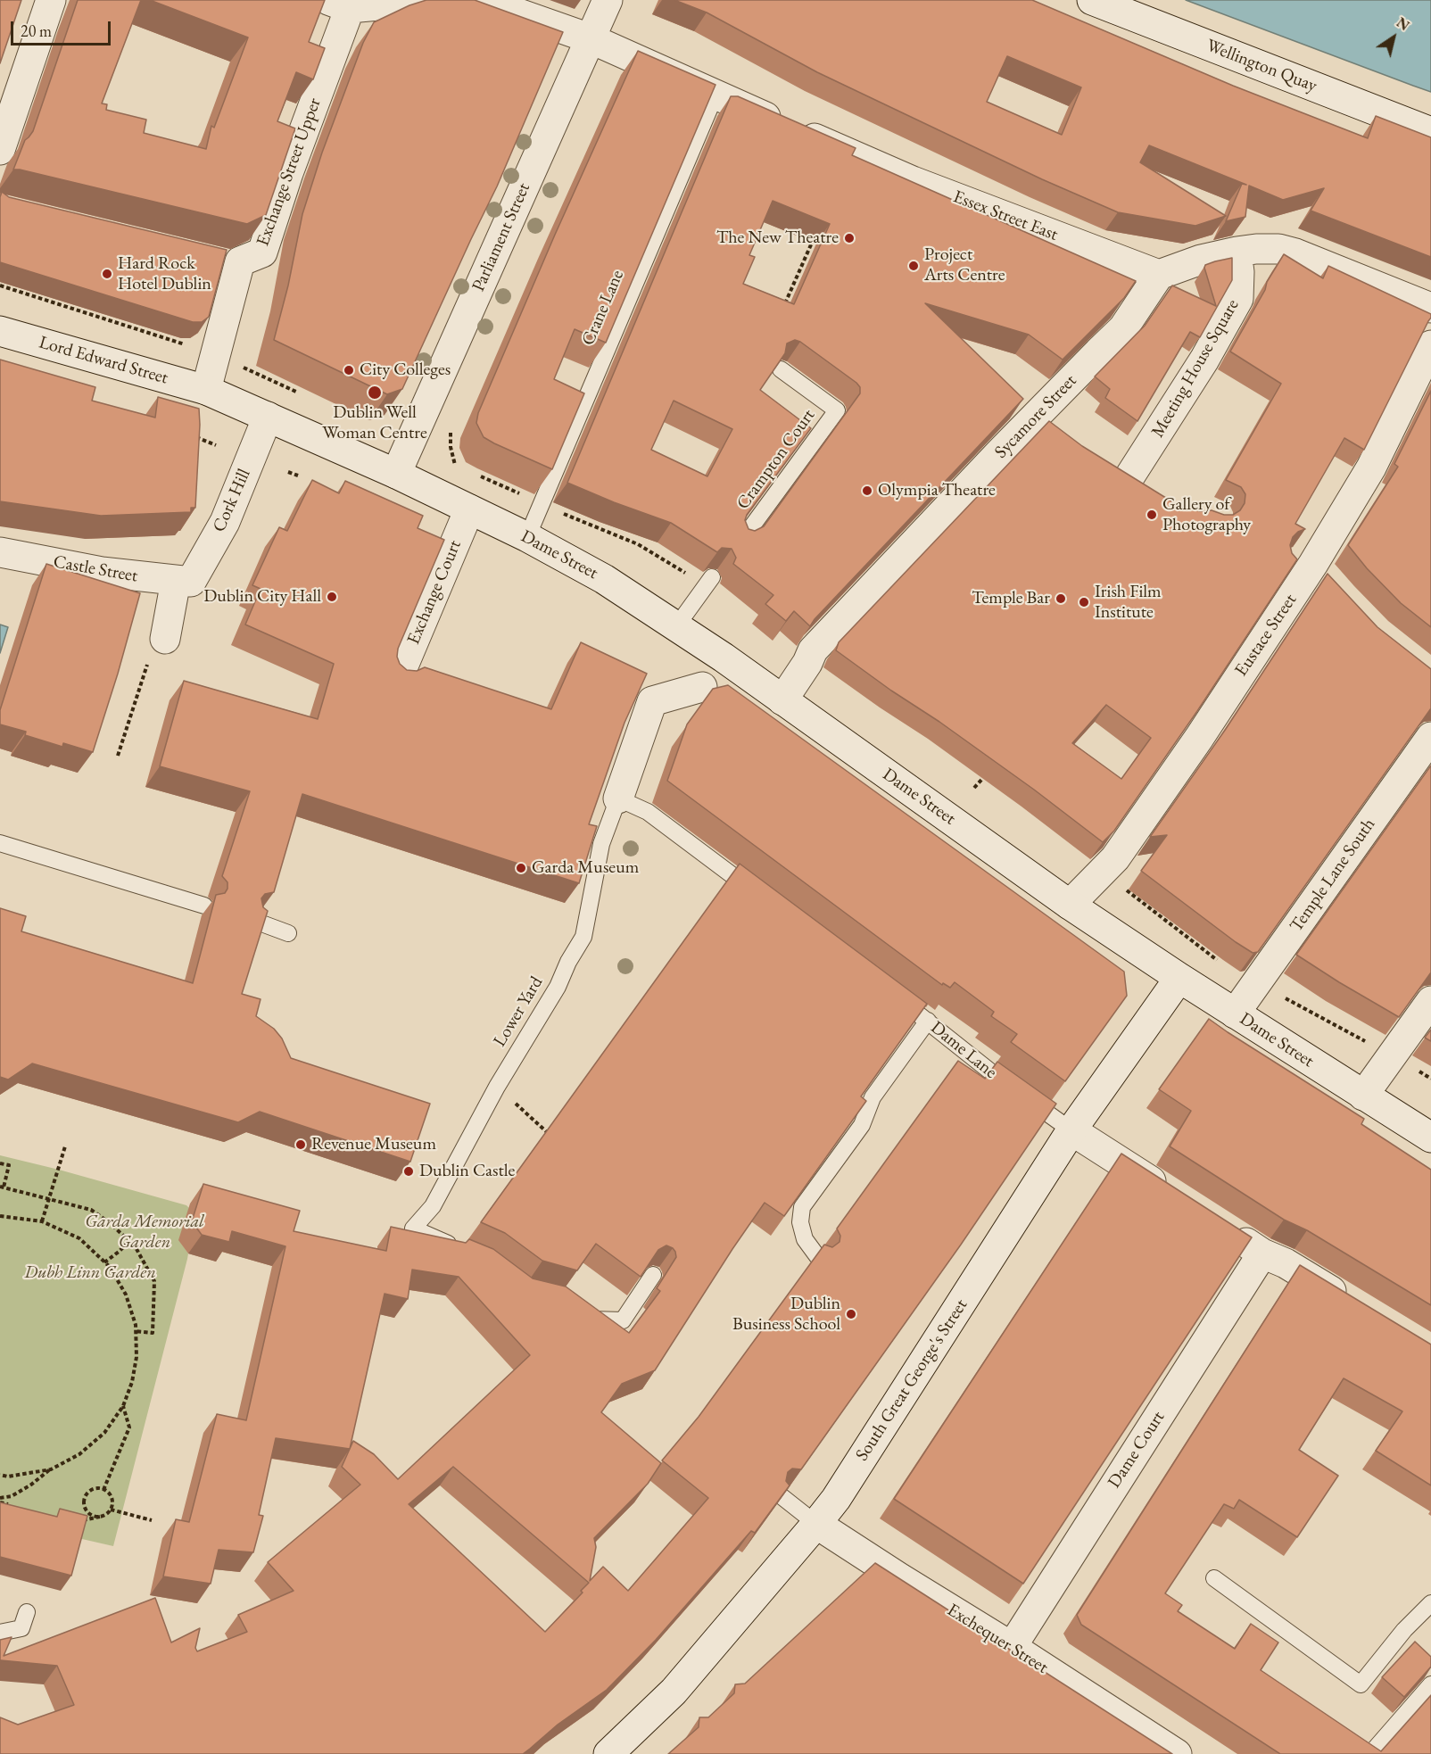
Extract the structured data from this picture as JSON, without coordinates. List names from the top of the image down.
{
  "streets": {
    "street": [
      "Wellington Quay",
      "Exchange Street Upper",
      "Essex Street East",
      "Parliament Street",
      "Lord Edward Street",
      "Meeting House Square",
      "Sycamore Street",
      "Cork Hill",
      "Dame Street",
      "Castle Street",
      "Exchange Court",
      "Eustace Street",
      "Temple Lane South",
      "Dame Lane",
      "South Great George's Street",
      "Dame Court",
      "Exchequer Street"
    ],
    "lane": ["Crane Lane", "Crampton Court", "Lower Yard"]
  },
  "crossings": [
    ["Exchange Street Upper", "Essex Street East"],
    ["Exchange Street Upper", "Lord Edward Street"],
    ["Essex Street East", "Parliament Street"],
    ["Essex Street East", "Crane Lane"],
    ["Essex Street East", "Sycamore Street"],
    ["Parliament Street", "Dame Street"],
    ["Crane Lane", "Dame Street"],
    ["Sycamore Street", "Dame Street"],
    ["Cork Hill", "Castle Street"],
    ["Dame Street", "Exchange Court"],
    ["Dame Street", "Eustace Street"],
    ["Dame Street", "Temple Lane South"],
    ["Dame Street", "South Great George's Street"],
    ["Dame Lane", "South Great George's Street"],
    ["South Great George's Street", "Exchequer Street"],
    ["Dame Court", "Exchequer Street"]
  ],
  "parks": ["Garda Memorial Garden", "Dubh Linn Garden"],
  "places": [
    "The New Theatre",
    "Project Arts Centre",
    "Hard Rock Hotel Dublin",
    "City Colleges",
    "Dublin Well Woman Centre",
    "Olympia Theatre",
    "Gallery of Photography",
    "Dublin City Hall",
    "Temple Bar",
    "Irish Film Institute",
    "Garda Museum",
    "Revenue Museum",
    "Dublin Castle",
    "Dublin Business School"
  ],
  "scale_bar": "20 m",
  "north": "top right"
}
